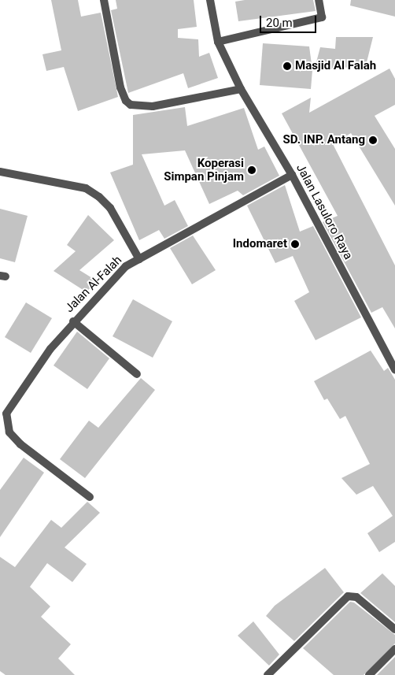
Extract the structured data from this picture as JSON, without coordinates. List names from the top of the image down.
{
  "streets": {
    "street": ["Jalan Lasuloro Raya", "Jalan Al-Falah"]
  },
  "crossings": [
    ["Jalan Lasuloro Raya", "Jalan Al-Falah"]
  ],
  "places": [
    "Masjid Al Falah",
    "SD. INP. Antang",
    "Koperasi Simpan Pinjam",
    "Indomaret"
  ],
  "scale_bar": "20 m"
}
